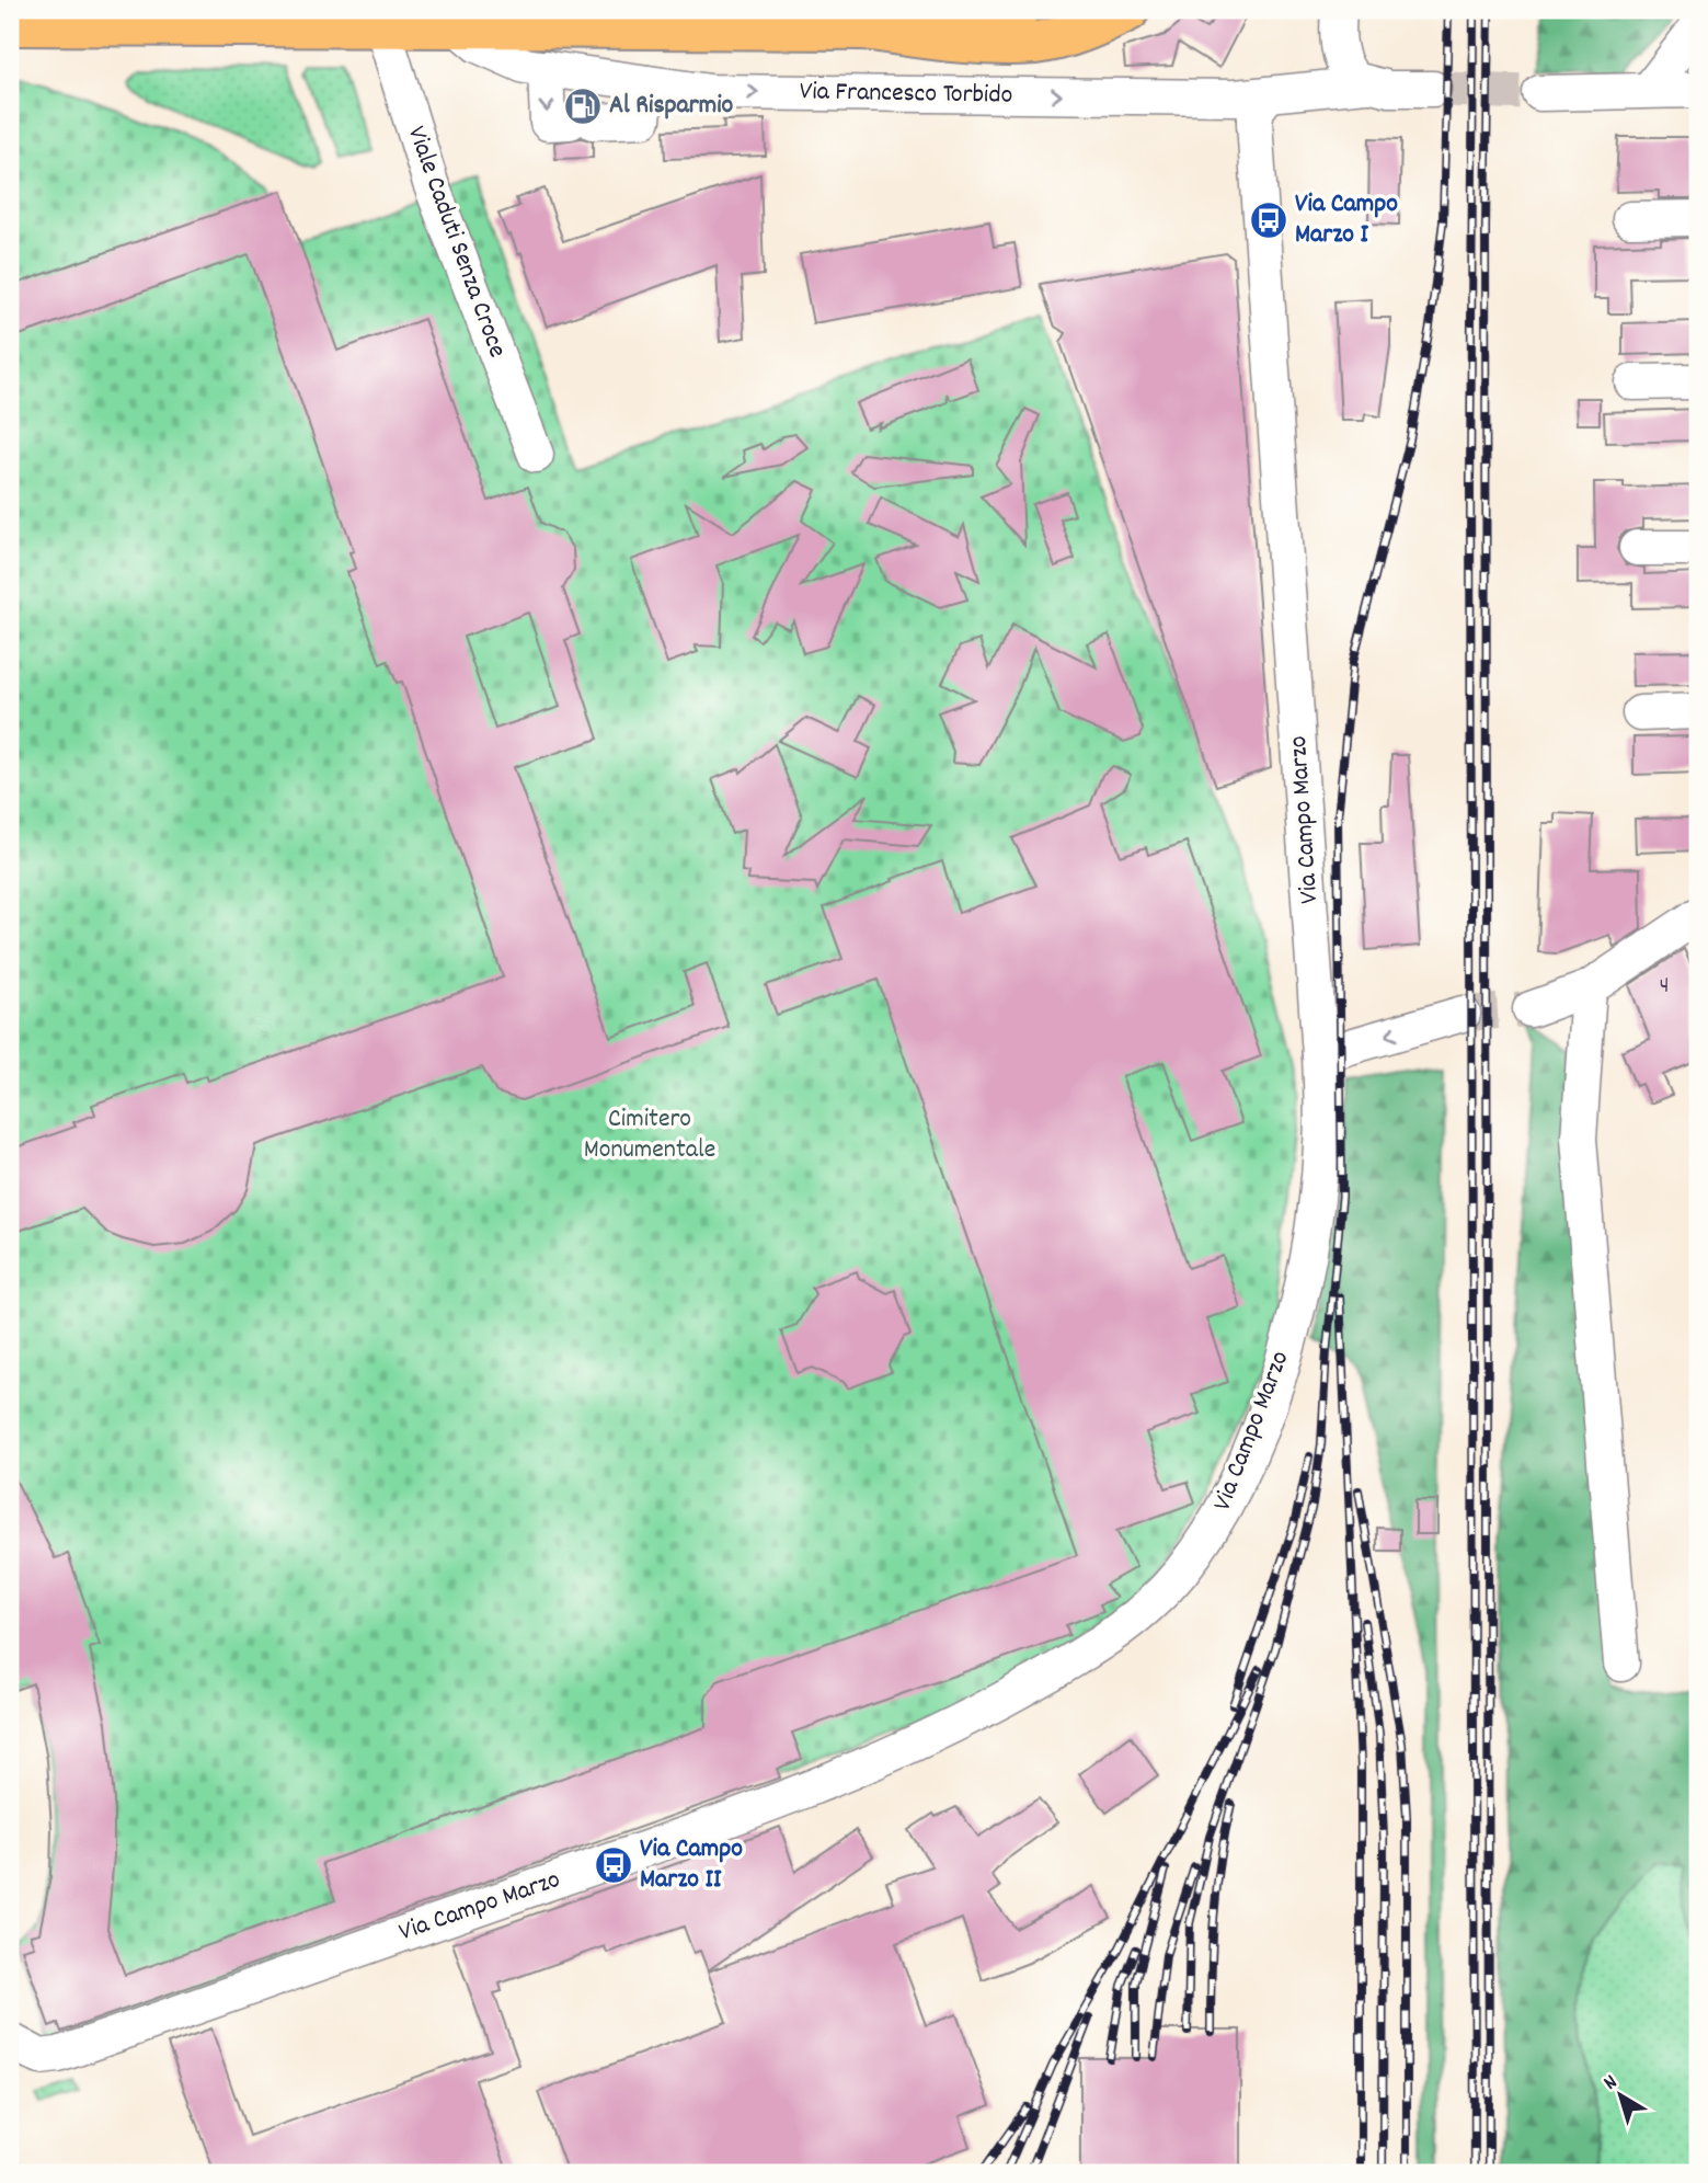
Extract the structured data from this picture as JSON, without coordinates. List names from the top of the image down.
{
  "streets": {
    "main road": ["Via Francesco Torbido"],
    "street": ["Viale Caduti Senza Croce", "Via Campo Marzo"]
  },
  "crossings": [
    ["Via Francesco Torbido", "Viale Caduti Senza Croce"],
    ["Via Francesco Torbido", "Via Campo Marzo"]
  ],
  "parks": ["Cimitero Monumentale"],
  "places": {
    "fuel station": ["Al Risparmio"],
    "bus stop": ["Via Campo Marzo I", "Via Campo Marzo II"]
  },
  "house_numbers": ["4"],
  "north": "top left"
}
